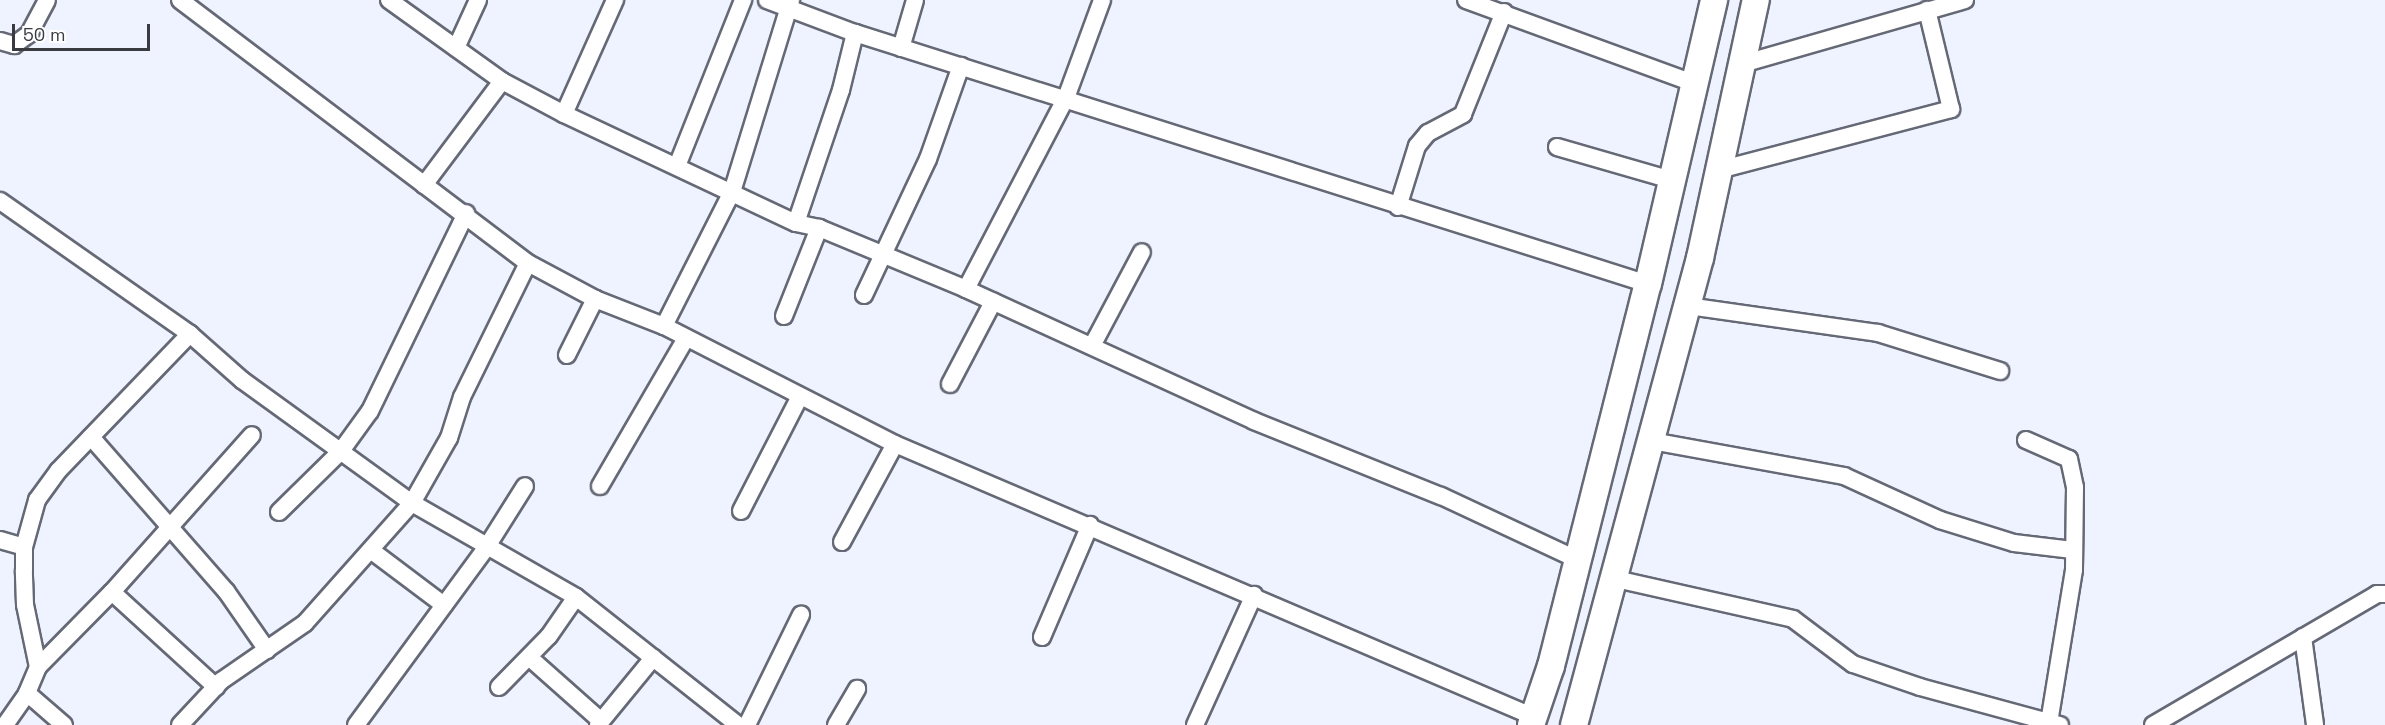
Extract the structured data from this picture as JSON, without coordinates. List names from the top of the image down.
{
  "scale_bar": "50 m"
}
